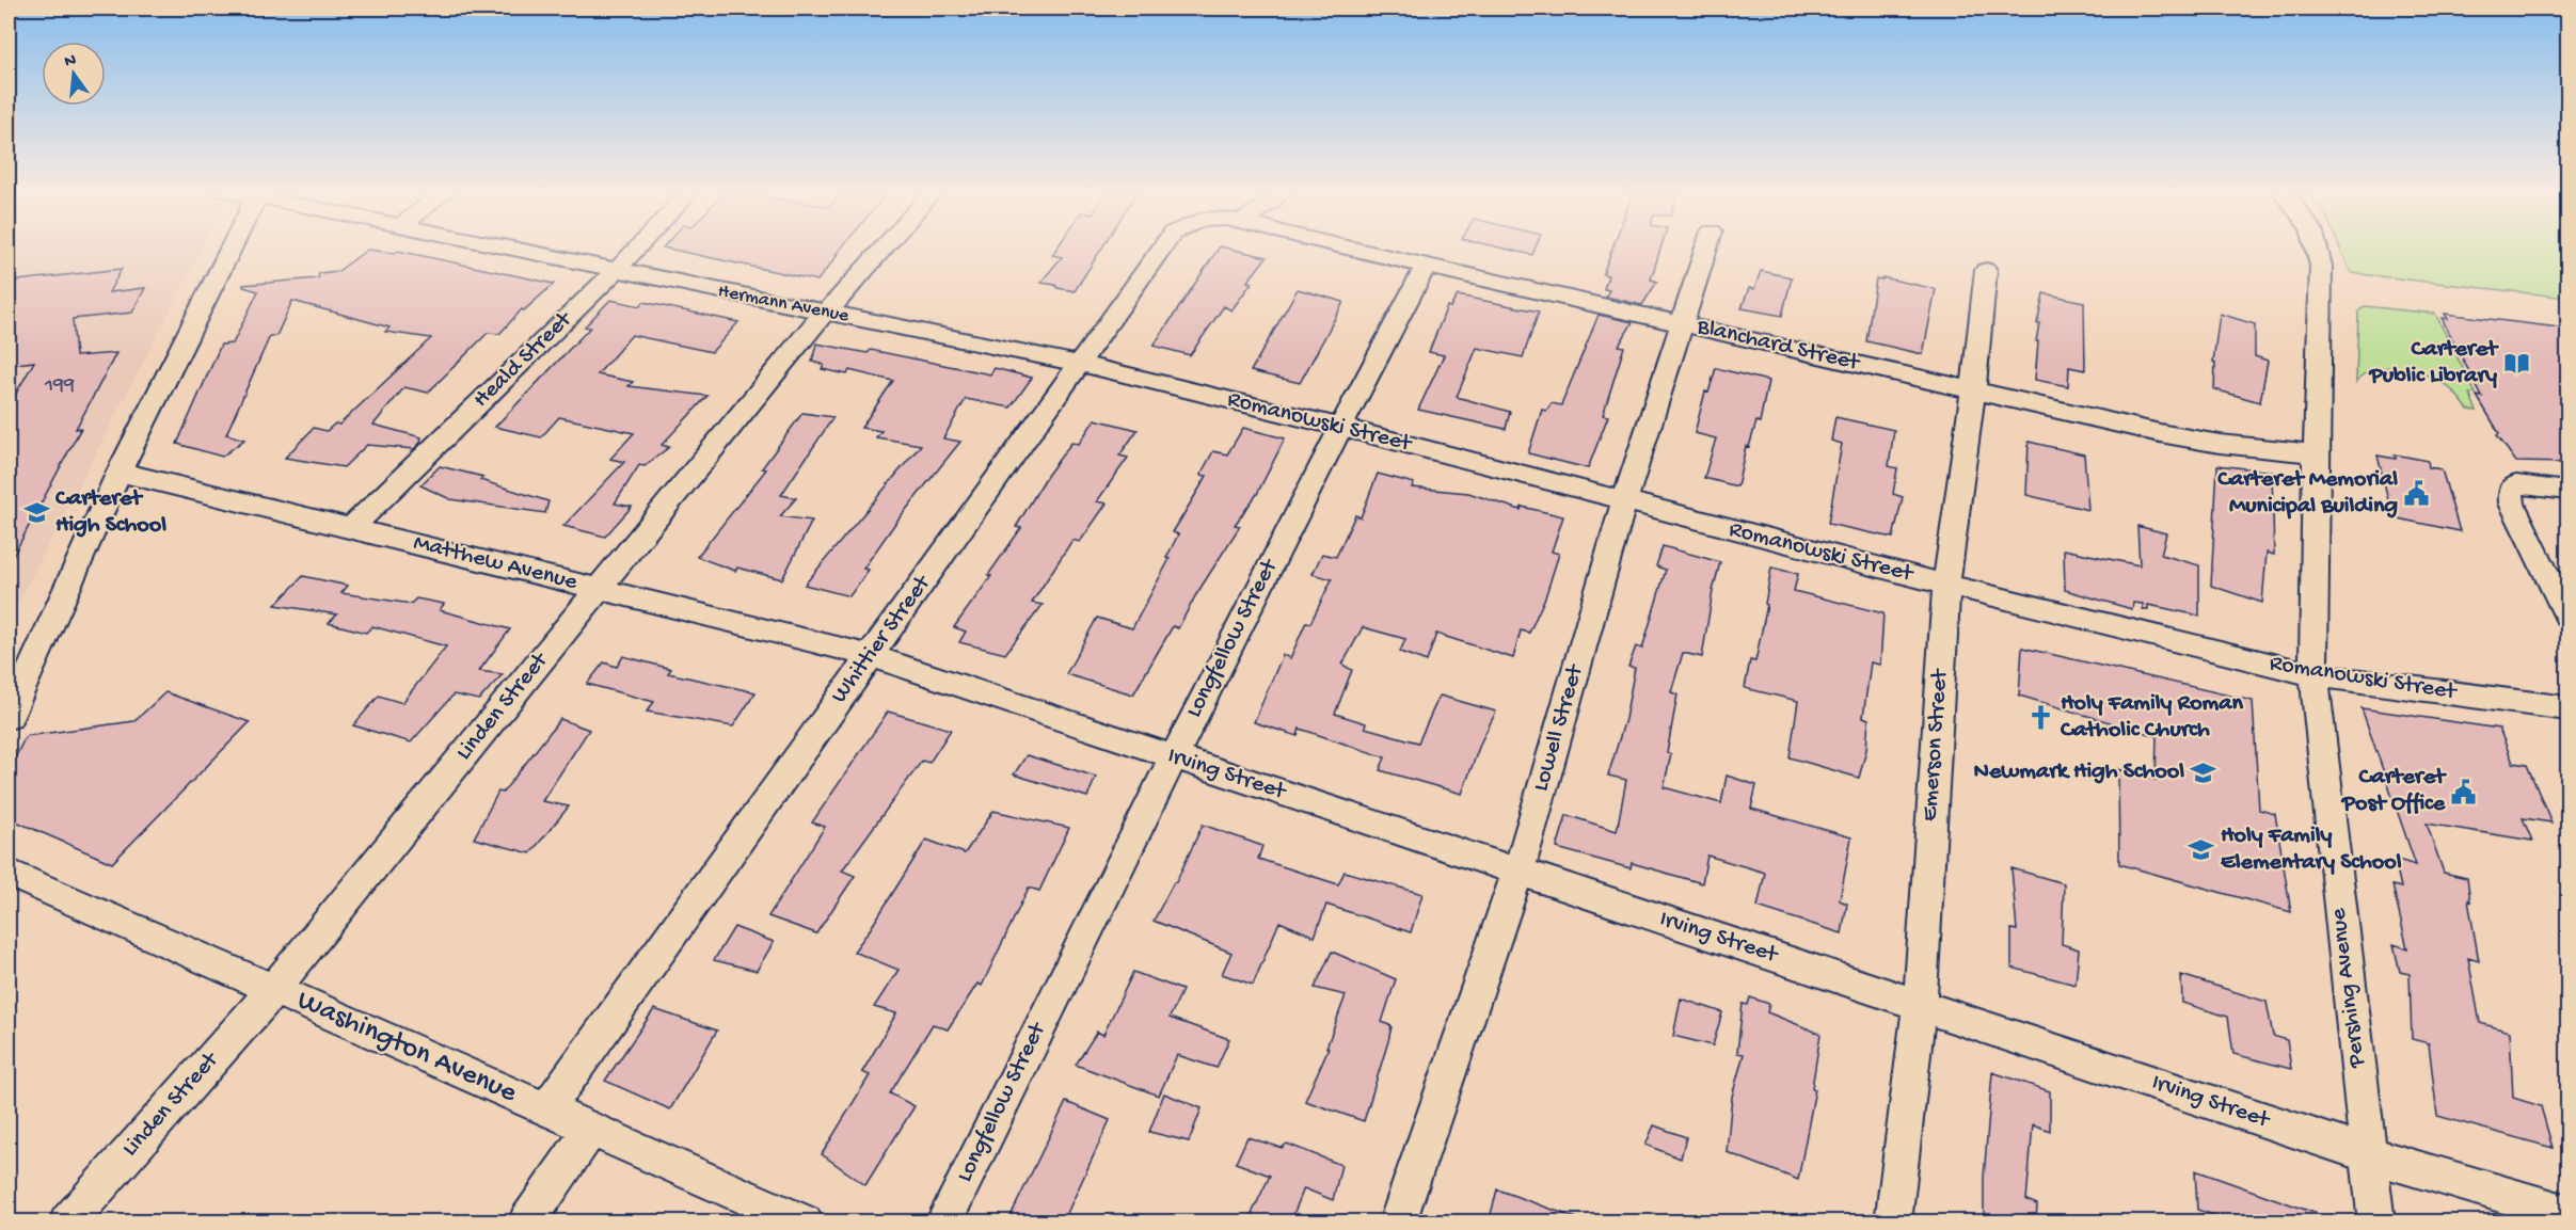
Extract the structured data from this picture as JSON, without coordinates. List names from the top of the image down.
{
  "streets": {
    "street": [
      "Hermann Avenue",
      "Blanchard Street",
      "Heald Street",
      "Romanowski Street",
      "Matthew Avenue",
      "Longfellow Street",
      "Whittier Street",
      "Linden Street",
      "Lowell Street",
      "Emerson Street",
      "Irving Street",
      "Pershing Avenue",
      "Washington Avenue"
    ]
  },
  "crossings": [
    ["Hermann Avenue", "Heald Street"],
    ["Hermann Avenue", "Romanowski Street"],
    ["Hermann Avenue", "Whittier Street"],
    ["Hermann Avenue", "Linden Street"],
    ["Blanchard Street", "Longfellow Street"],
    ["Blanchard Street", "Lowell Street"],
    ["Blanchard Street", "Emerson Street"],
    ["Blanchard Street", "Pershing Avenue"],
    ["Heald Street", "Matthew Avenue"],
    ["Romanowski Street", "Longfellow Street"],
    ["Romanowski Street", "Whittier Street"],
    ["Romanowski Street", "Lowell Street"],
    ["Romanowski Street", "Emerson Street"],
    ["Romanowski Street", "Pershing Avenue"],
    ["Matthew Avenue", "Whittier Street"],
    ["Matthew Avenue", "Linden Street"],
    ["Matthew Avenue", "Irving Street"],
    ["Longfellow Street", "Irving Street"],
    ["Whittier Street", "Irving Street"],
    ["Whittier Street", "Washington Avenue"],
    ["Linden Street", "Washington Avenue"],
    ["Lowell Street", "Irving Street"],
    ["Emerson Street", "Irving Street"],
    ["Irving Street", "Pershing Avenue"]
  ],
  "places": {
    "library": ["Carteret Public Library"],
    "public building": ["Carteret Memorial Municipal Building", "Carteret Post Office"],
    "school or university": ["Carteret High School", "Newmark High School", "Holy Family Elementary School"],
    "church": ["Holy Family Roman Catholic Church"]
  },
  "house_numbers": ["199"],
  "north": "top"
}
